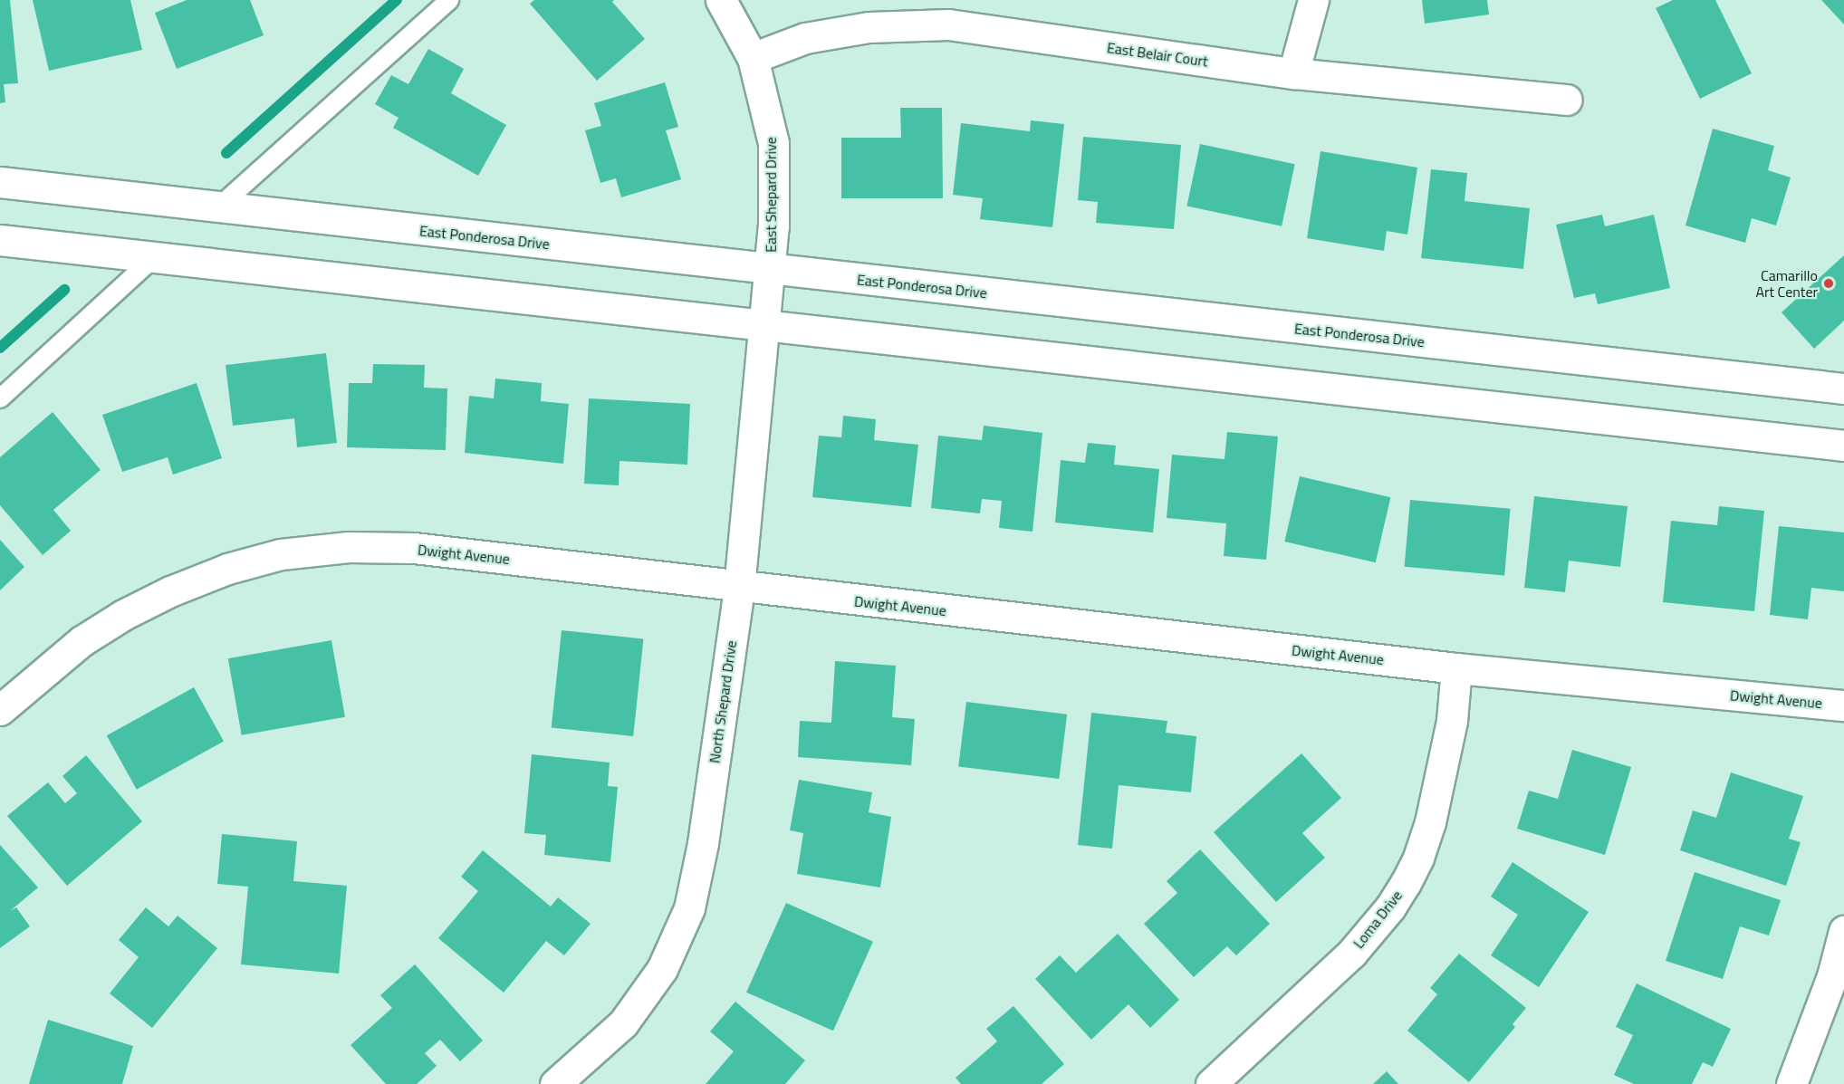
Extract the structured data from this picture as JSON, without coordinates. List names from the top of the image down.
{
  "streets": {
    "street": [
      "East Belair Court",
      "East Shepard Drive",
      "East Ponderosa Drive",
      "Dwight Avenue",
      "North Shepard Drive",
      "Loma Drive"
    ]
  },
  "crossings": [
    ["East Belair Court", "East Shepard Drive"],
    ["East Shepard Drive", "East Ponderosa Drive"],
    ["East Shepard Drive", "North Shepard Drive"],
    ["East Ponderosa Drive", "North Shepard Drive"],
    ["Dwight Avenue", "North Shepard Drive"],
    ["Dwight Avenue", "Loma Drive"]
  ],
  "places": ["Camarillo Art Center"]
}
